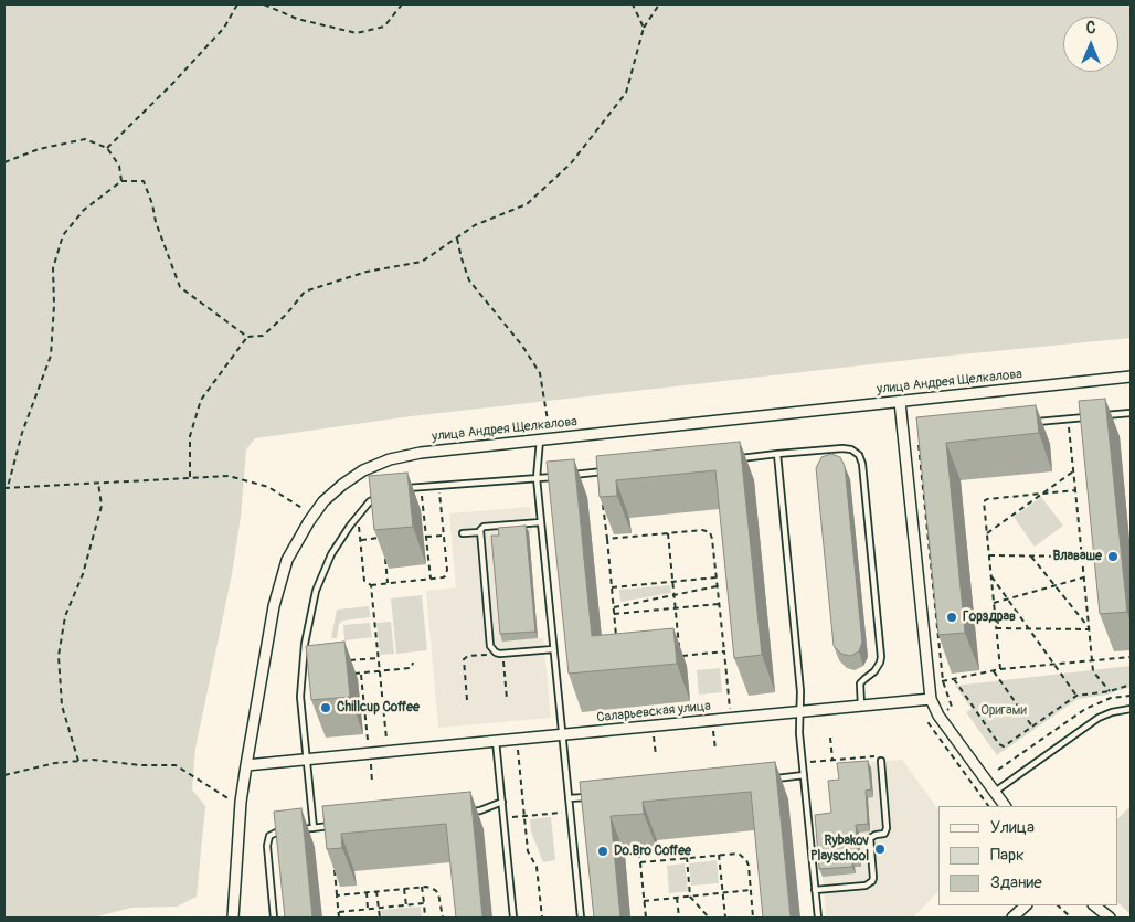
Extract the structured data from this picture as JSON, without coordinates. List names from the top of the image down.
{
  "streets": {
    "street": ["улица Андрея Щелкалова", "Саларьевская улица"]
  },
  "crossings": [
    ["улица Андрея Щелкалова", "Саларьевская улица"]
  ],
  "parks": ["Оригами"],
  "places": [
    "Влаваше",
    "Горздрав",
    "Chillcup Coffee",
    "Rybakov Playschool",
    "Do.Bro Coffee"
  ],
  "legend": ["Улица", "Парк", "Здание"],
  "north": "top"
}
